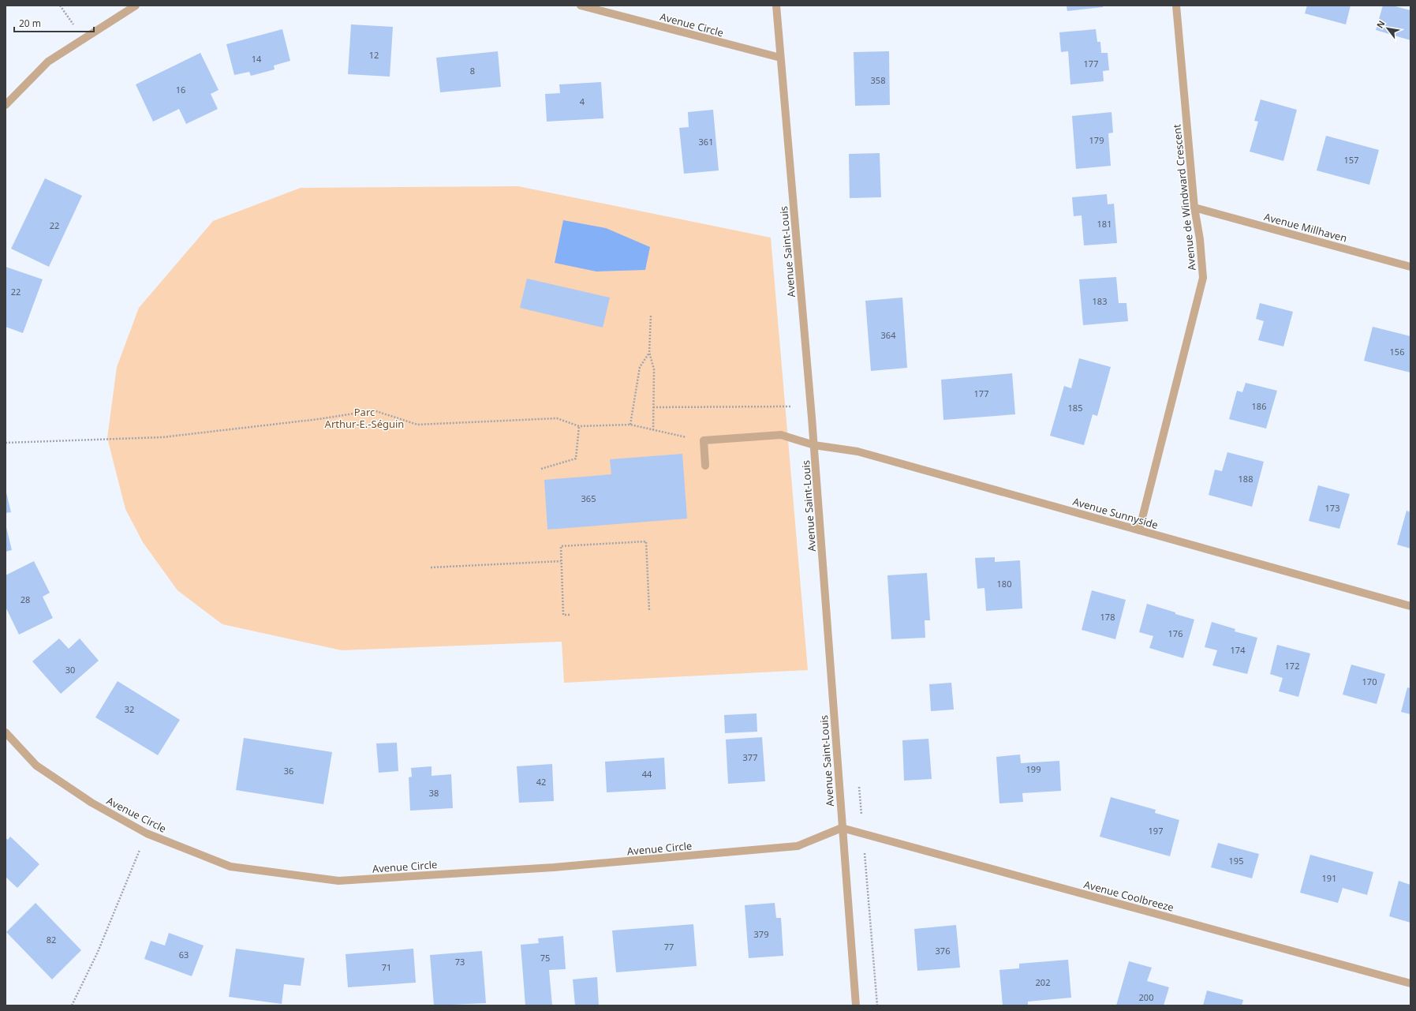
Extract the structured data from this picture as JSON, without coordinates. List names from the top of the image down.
{
  "streets": {
    "street": [
      "Avenue Circle",
      "Avenue de Windward Crescent",
      "Avenue Millhaven",
      "Avenue Saint-Louis",
      "Avenue Sunnyside",
      "Avenue Coolbreeze"
    ]
  },
  "crossings": [
    ["Avenue Circle", "Avenue Saint-Louis"],
    ["Avenue Circle", "Avenue Coolbreeze"],
    ["Avenue de Windward Crescent", "Avenue Millhaven"],
    ["Avenue de Windward Crescent", "Avenue Sunnyside"],
    ["Avenue Saint-Louis", "Avenue Sunnyside"],
    ["Avenue Saint-Louis", "Avenue Coolbreeze"]
  ],
  "parks": ["Parc Arthur-E.-Séguin"],
  "house_numbers": [
    "12",
    "14",
    "177",
    "8",
    "358",
    "16",
    "4",
    "179",
    "361",
    "157",
    "181",
    "22",
    "22",
    "183",
    "364",
    "156",
    "177",
    "186",
    "185",
    "188",
    "365",
    "173",
    "180",
    "28",
    "178",
    "176",
    "174",
    "172",
    "30",
    "170",
    "32",
    "377",
    "199",
    "36",
    "44",
    "42",
    "38",
    "197",
    "195",
    "191",
    "379",
    "82",
    "77",
    "376",
    "63",
    "75",
    "73",
    "71",
    "202",
    "200"
  ],
  "scale_bar": "20 m",
  "north": "top left"
}
